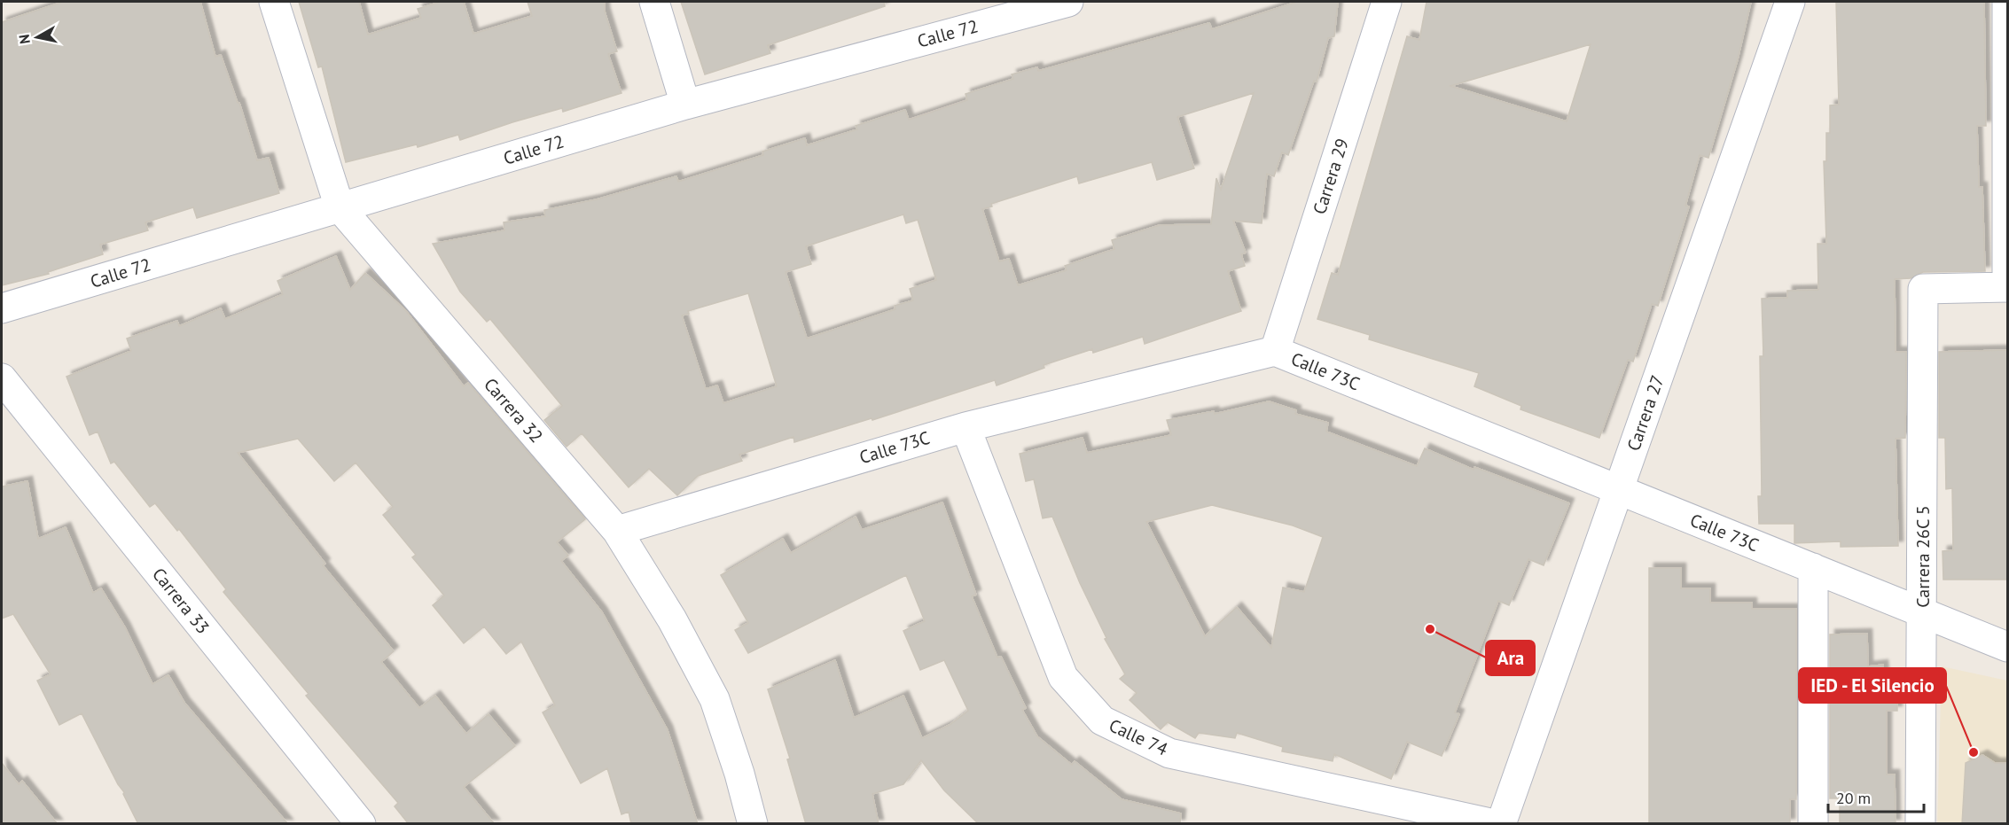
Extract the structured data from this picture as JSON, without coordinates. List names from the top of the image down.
{
  "streets": {
    "street": [
      "Calle 72",
      "Carrera 29",
      "Calle 73C",
      "Carrera 32",
      "Carrera 27",
      "Carrera 26C 5",
      "Carrera 33",
      "Calle 74"
    ]
  },
  "crossings": [
    ["Calle 72", "Carrera 32"],
    ["Carrera 29", "Calle 73C"],
    ["Calle 73C", "Carrera 32"],
    ["Calle 73C", "Carrera 27"],
    ["Calle 73C", "Carrera 26C 5"],
    ["Calle 73C", "Calle 74"]
  ],
  "places": ["Ara", "IED - El Silencio"],
  "scale_bar": "20 m",
  "north": "left"
}
